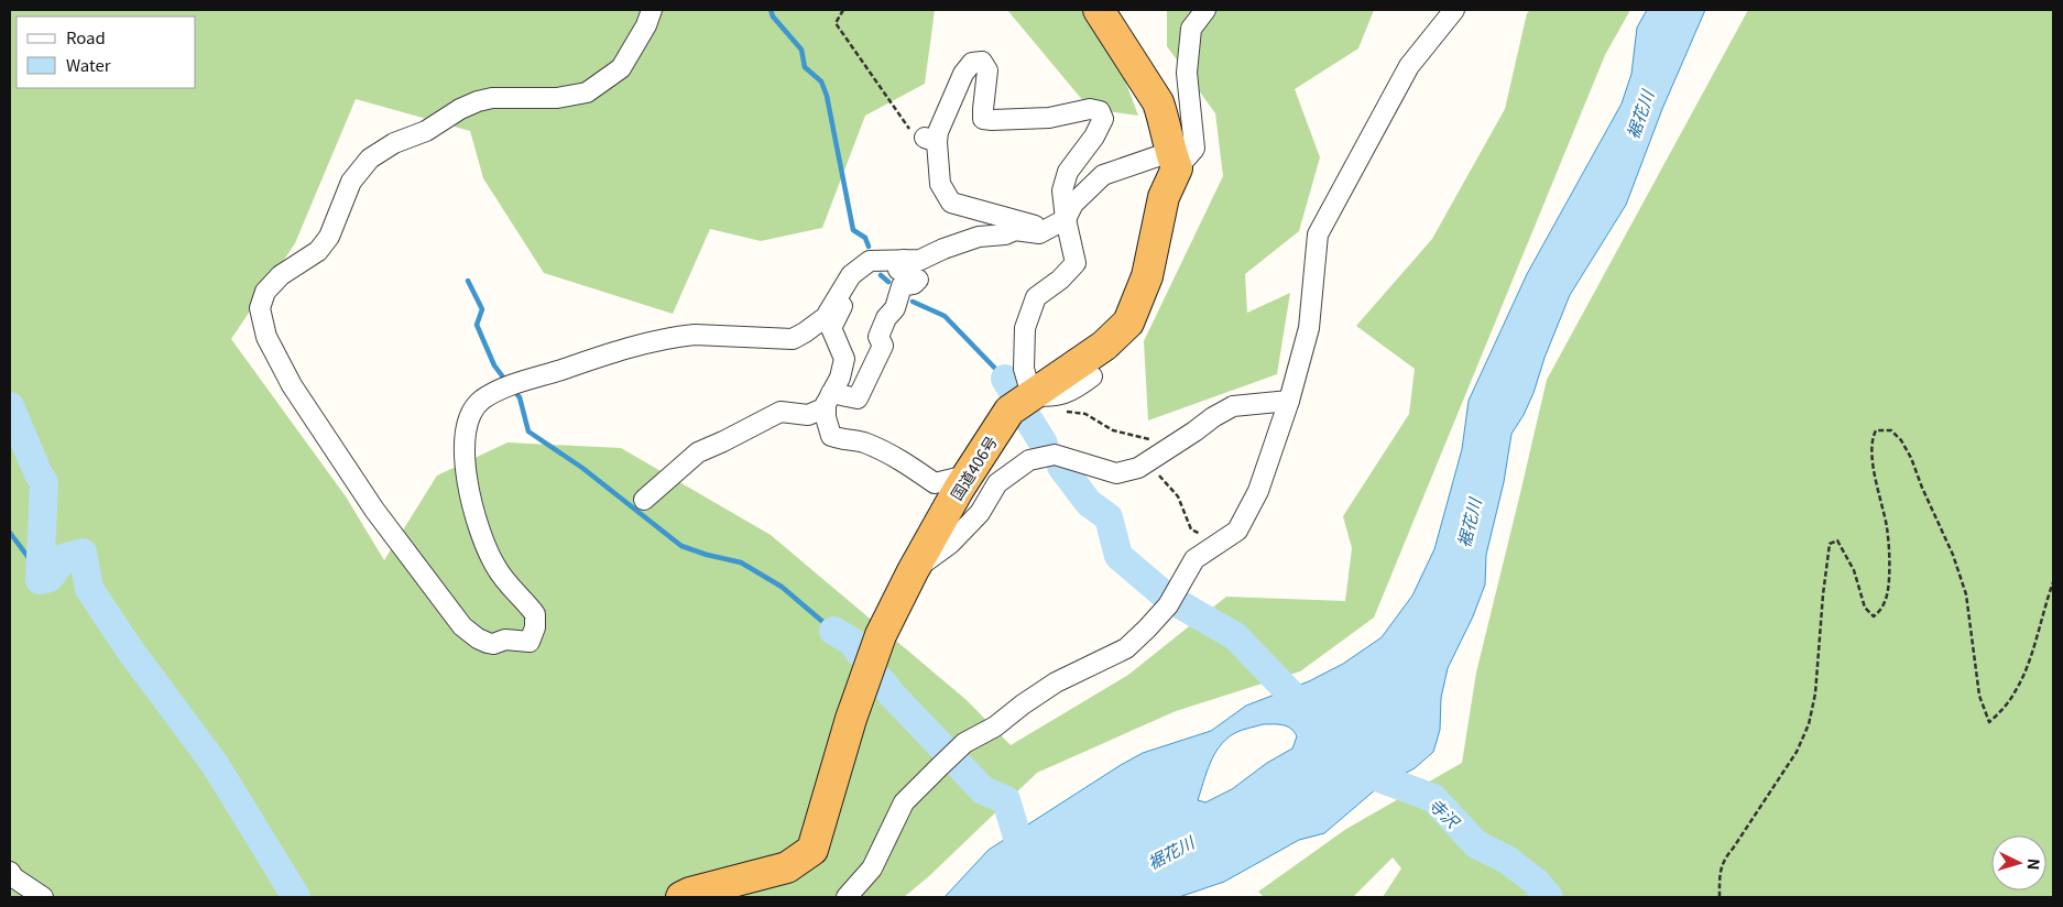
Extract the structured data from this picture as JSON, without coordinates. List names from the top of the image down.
{
  "streets": {
    "highway": ["国道406号"]
  },
  "water": ["裾花川", "寺沢"],
  "legend": ["Road", "Water"],
  "north": "right"
}
